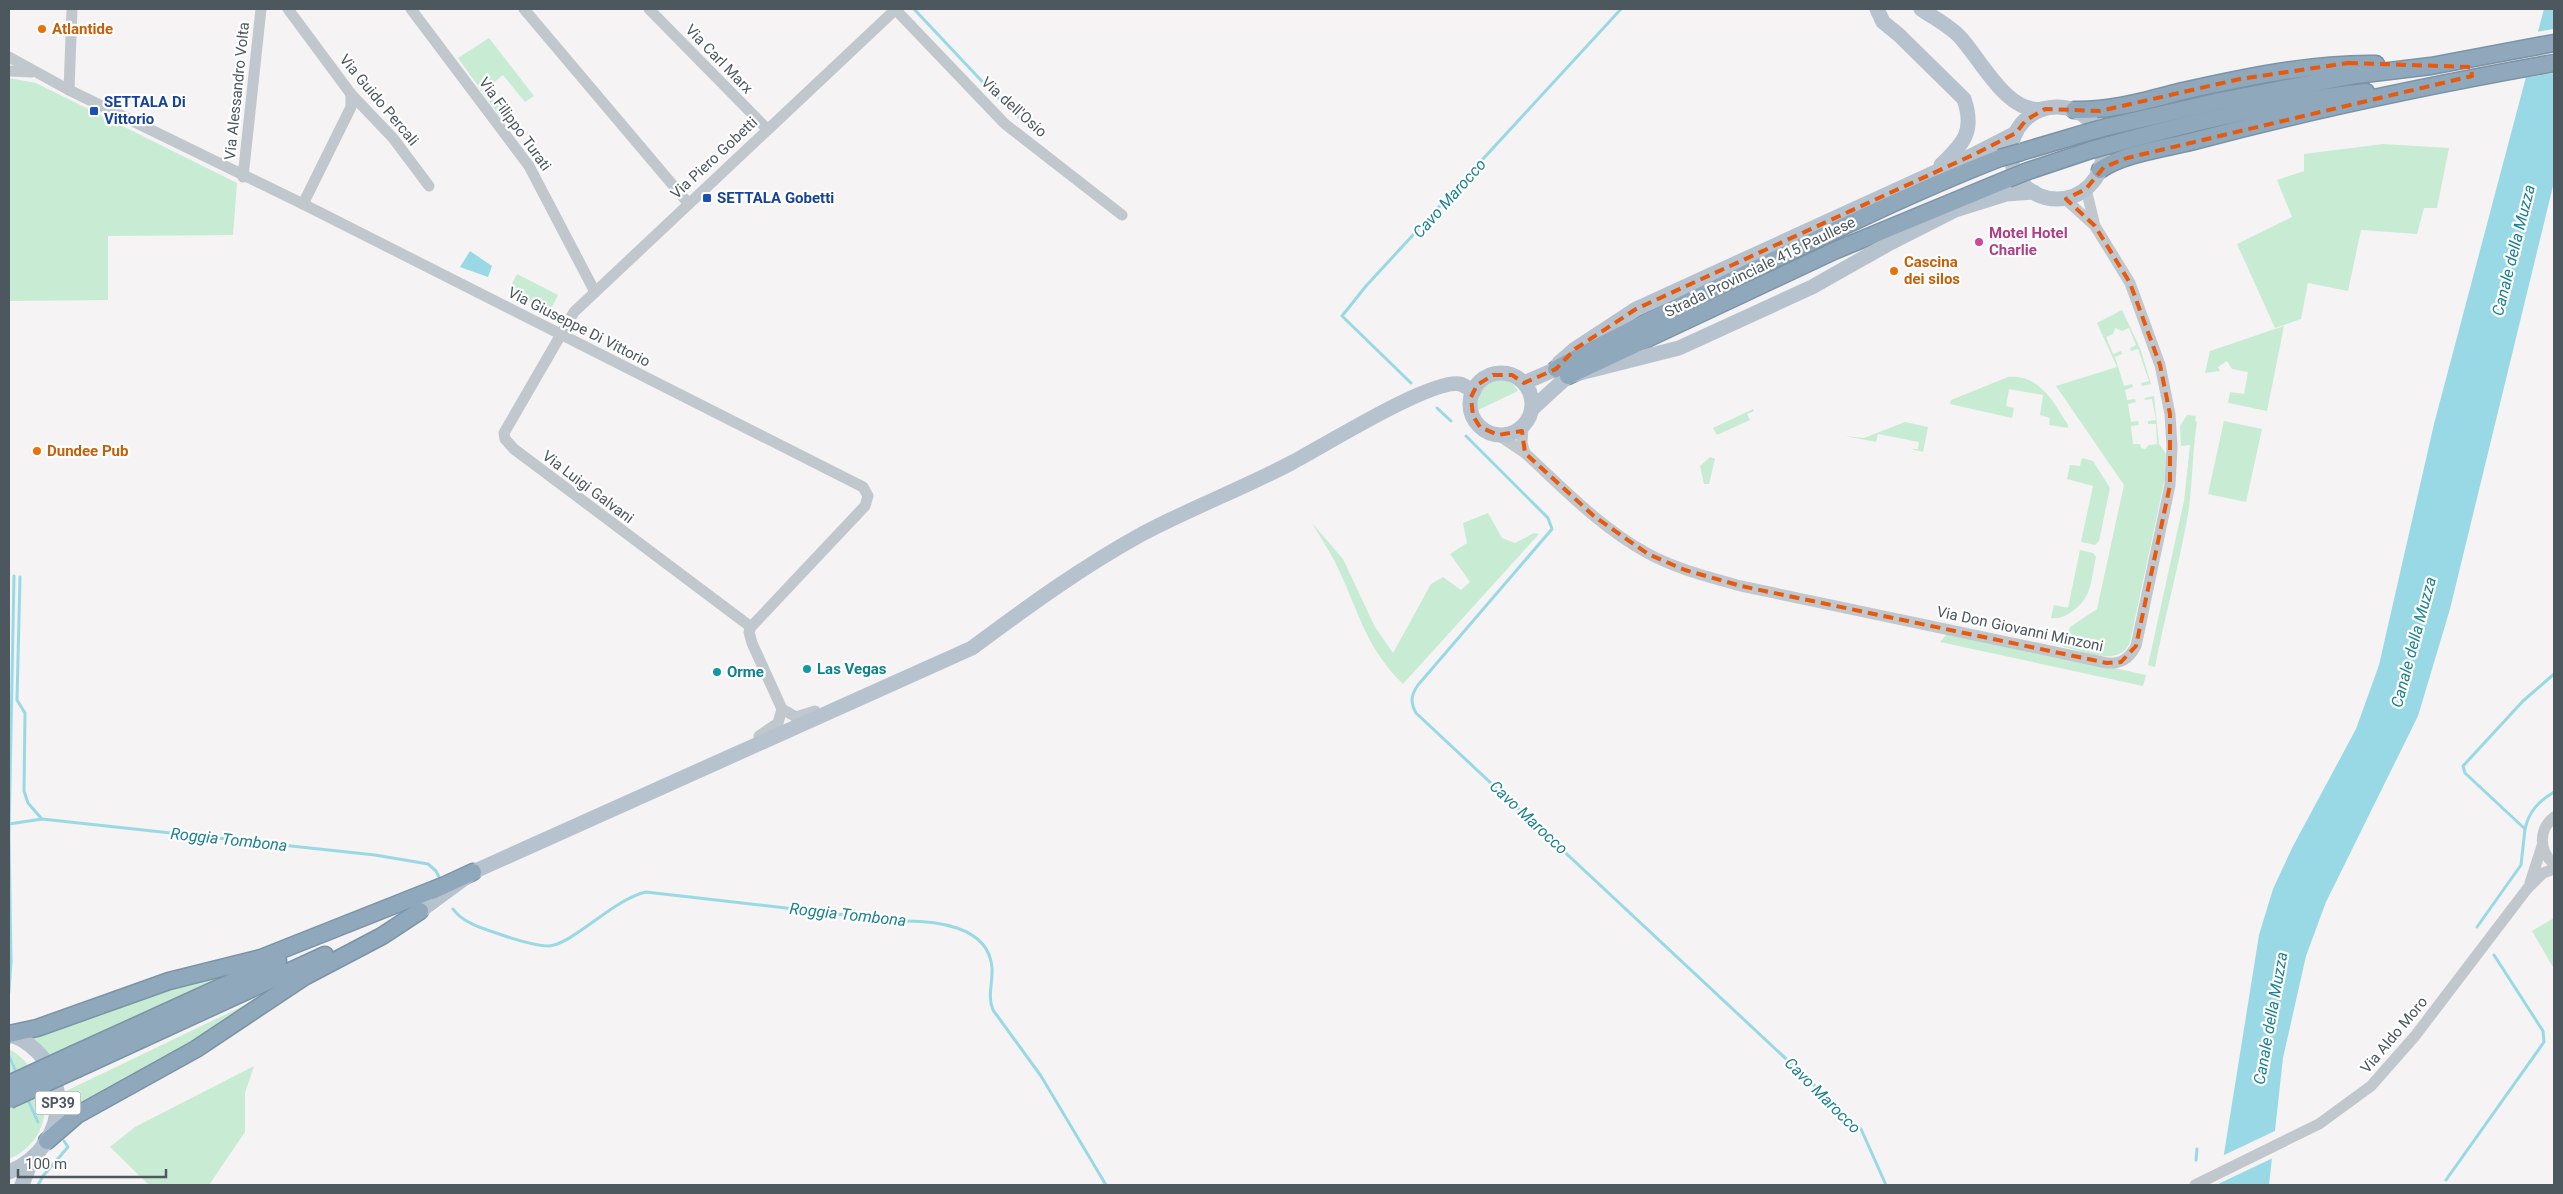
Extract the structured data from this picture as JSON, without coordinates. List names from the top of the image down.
{
  "streets": {
    "highway": ["Strada Provinciale 415 Paullese"],
    "main road": ["SP39"],
    "street": [
      "Via Carl Marx",
      "Via Alessandro Volta",
      "Via Guido Percali",
      "Via dell'Osio",
      "Via Filippo Turati",
      "Via Piero Gobetti",
      "Via Giuseppe Di Vittorio",
      "Via Luigi Galvani",
      "Via Don Giovanni Minzoni",
      "Via Aldo Moro"
    ]
  },
  "crossings": [
    ["Via Carl Marx", "Via Piero Gobetti"],
    ["Via Alessandro Volta", "Via Giuseppe Di Vittorio"],
    ["Via dell'Osio", "Via Piero Gobetti"],
    ["Via Filippo Turati", "Via Piero Gobetti"],
    ["Via Piero Gobetti", "Via Giuseppe Di Vittorio"],
    ["Via Piero Gobetti", "Via Luigi Galvani"],
    ["Strada Provinciale 415 Paullese", "Via Don Giovanni Minzoni"],
    ["Via Giuseppe Di Vittorio", "Via Luigi Galvani"]
  ],
  "water": ["Cavo Marocco", "Canale della Muzza", "Roggia Tombona"],
  "places": {
    "other": [
      "Atlantide",
      "Motel Hotel Charlie",
      "Cascina dei silos",
      "Dundee Pub",
      "Las Vegas",
      "Orme"
    ],
    "transit": ["SETTALA Di Vittorio", "SETTALA Gobetti"]
  },
  "scale_bar": "100 m"
}
